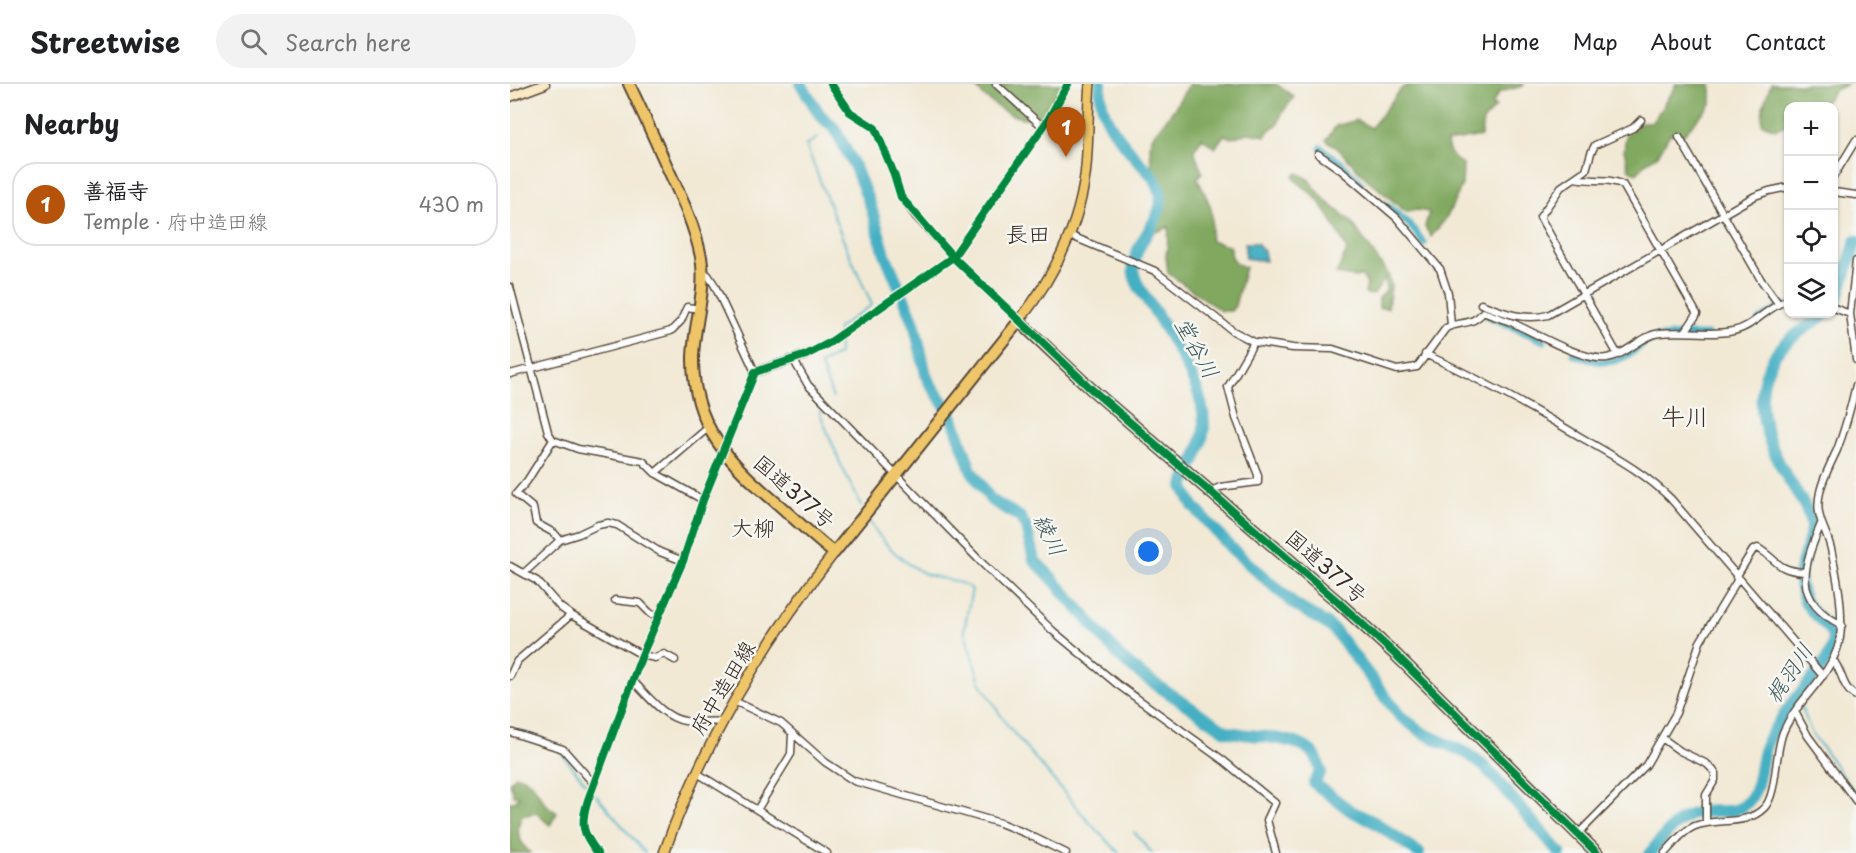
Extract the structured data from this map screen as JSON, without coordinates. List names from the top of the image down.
{
  "streets": {
    "highway": ["国道377号"],
    "main road": ["府中造田線"]
  },
  "crossings": [
    ["国道377号", "府中造田線"]
  ],
  "districts": ["長田", "牛川", "大柳"],
  "water": ["堂谷川", "綾川", "梶羽川"],
  "page": {
    "header": "Streetwise",
    "search": "Search here",
    "nav": [
      "Home",
      "Map",
      "About",
      "Contact"
    ],
    "heading": "Nearby",
    "map_buttons": ["+", "−"],
    "pins": "1",
    "list": [
      {
        "mark": "1",
        "name": "善福寺",
        "note": "Temple · 府中造田線",
        "value": "430 m"
      }
    ]
  }
}
